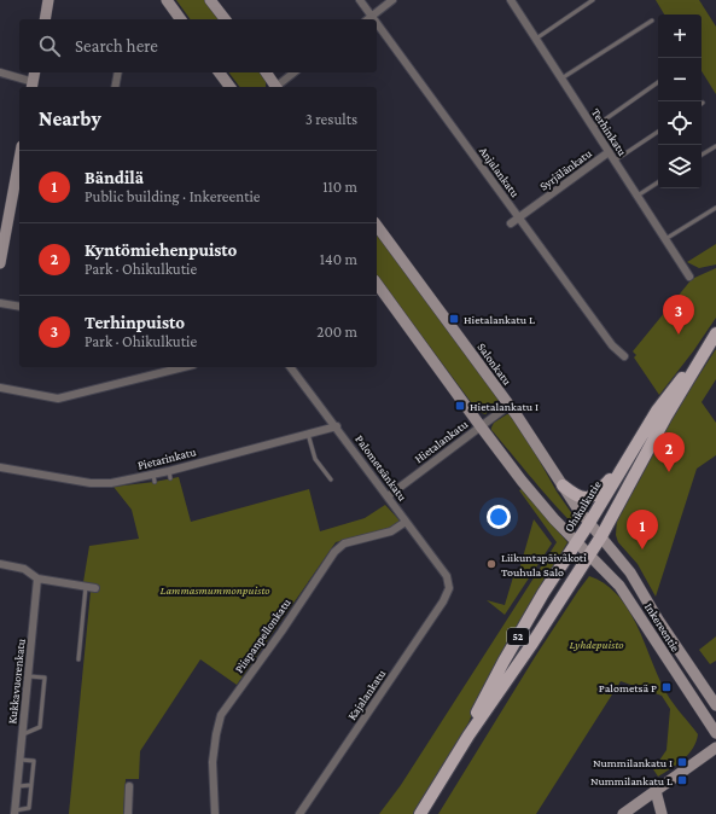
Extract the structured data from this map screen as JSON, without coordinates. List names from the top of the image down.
{
  "streets": {
    "main road": [
      "Salonkatu",
      "Ohikulkutie",
      "Inkereentie",
      "52"
    ],
    "street": [
      "Terhinkatu",
      "Syrjälänkatu",
      "Anjalankatu",
      "Hietalankatu",
      "Pietarinkatu",
      "Palometsänkatu",
      "Piispanpellonkatu",
      "Kukkavuorenkatu",
      "Kajalankatu"
    ]
  },
  "crossings": [
    ["Terhinkatu", "Syrjälänkatu"],
    ["Syrjälänkatu", "Anjalankatu"],
    ["Salonkatu", "Hietalankatu"],
    ["Salonkatu", "Ohikulkutie"],
    ["Salonkatu", "Inkereentie"],
    ["Hietalankatu", "Palometsänkatu"],
    ["Pietarinkatu", "Palometsänkatu"],
    ["Palometsänkatu", "Piispanpellonkatu"],
    ["Palometsänkatu", "Kajalankatu"],
    ["Ohikulkutie", "Inkereentie"]
  ],
  "parks": ["Lammasmummonpuisto", "Lyhdepuisto"],
  "places": {
    "transit": [
      "Hietalankatu L",
      "Hietalankatu I",
      "Palometsä P",
      "Nummilankatu I",
      "Nummilankatu L"
    ],
    "other": ["Liikuntapäiväkoti Touhula Salo"]
  },
  "page": {
    "map_buttons": ["+", "−"],
    "search": "Search here",
    "heading": ["Nearby", "3 results"],
    "list": [
      {
        "mark": "1",
        "name": "Bändilä",
        "note": "Public building · Inkereentie",
        "value": "110 m"
      },
      {
        "mark": "2",
        "name": "Kyntömiehenpuisto",
        "note": "Park · Ohikulkutie",
        "value": "140 m"
      },
      {
        "mark": "3",
        "name": "Terhinpuisto",
        "note": "Park · Ohikulkutie",
        "value": "200 m"
      }
    ],
    "pins": ["3", "2", "1"]
  }
}
